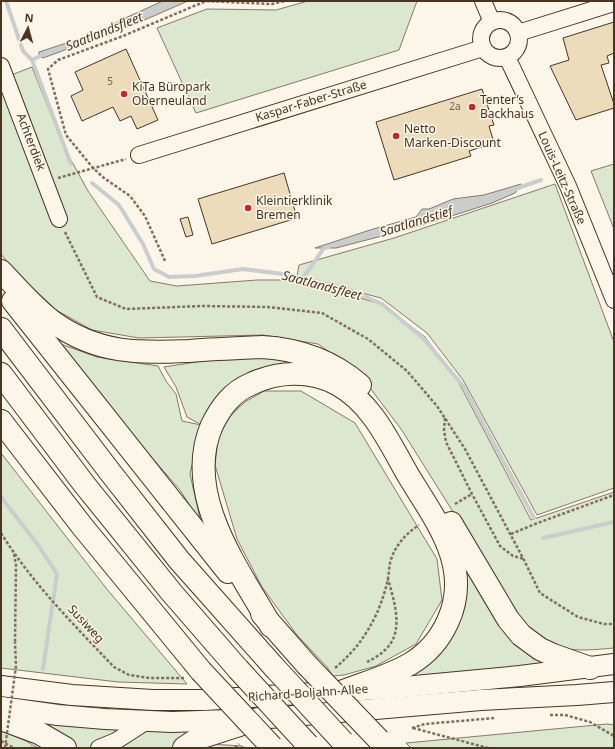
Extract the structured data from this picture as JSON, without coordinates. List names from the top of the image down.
{
  "streets": {
    "main road": ["Richard-Boljahn-Allee"],
    "street": ["Kaspar-Faber-Straße", "Achterdiek", "Louis-Leitz-Straße"],
    "path": ["Susiweg"]
  },
  "crossings": [
    ["Kaspar-Faber-Straße", "Louis-Leitz-Straße"]
  ],
  "water": ["Saatlandsfleet", "Saatlandstief"],
  "places": [
    "KiTa Büropark Oberneuland",
    "Tenter’s Backhaus",
    "Netto Marken-Discount",
    "Kleintierklinik Bremen"
  ],
  "house_numbers": ["5", "2a"],
  "north": "top"
}
